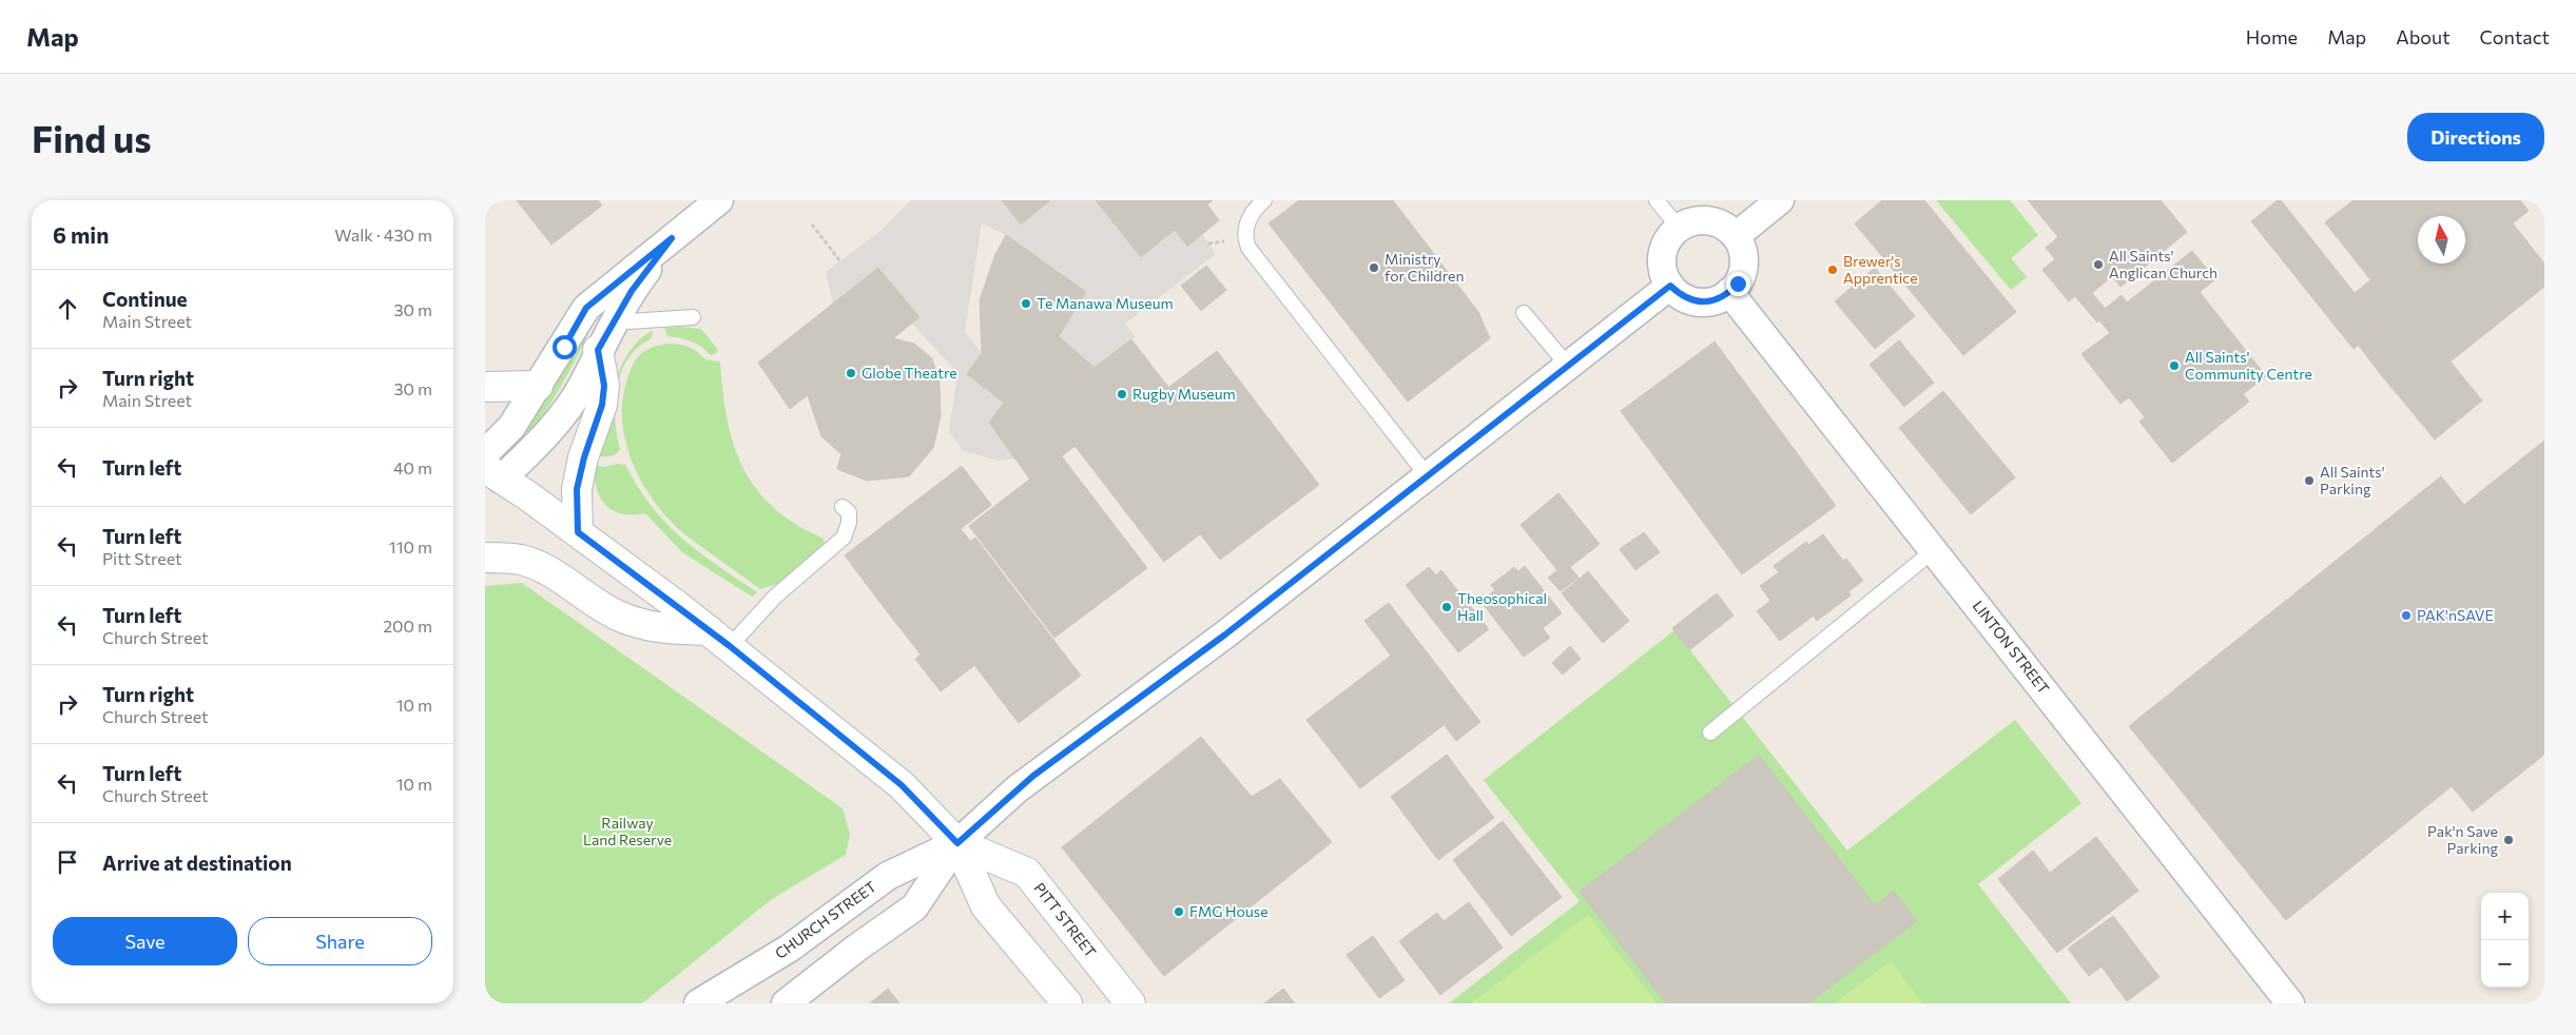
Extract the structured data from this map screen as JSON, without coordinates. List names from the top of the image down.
{
  "streets": {
    "main road": ["PITT STREET"],
    "street": ["LINTON STREET", "CHURCH STREET"]
  },
  "crossings": [
    ["LINTON STREET", "CHURCH STREET"],
    ["CHURCH STREET", "PITT STREET"]
  ],
  "parks": ["Railway Land Reserve"],
  "places": [
    "All Saints' Anglican Church",
    "Ministry for Children",
    "Brewer's Apprentice",
    "Te Manawa Museum",
    "All Saints' Community Centre",
    "Globe Theatre",
    "Rugby Museum",
    "All Saints' Parking",
    "Theosophical Hall",
    "PAK'nSAVE",
    "Pak'n Save Parking",
    "FMG House"
  ],
  "north": "top",
  "page": {
    "header": "Map",
    "nav": [
      "Home",
      "Map",
      "About",
      "Contact"
    ],
    "buttons": [
      "Directions",
      ["Save", "Share"]
    ],
    "title": "Find us",
    "heading": ["6 min", "Walk · 430 m"],
    "list": [
      ["Continue", "Main Street", "30 m"],
      ["Turn right", "Main Street", "30 m"],
      ["Turn left", "40 m"],
      ["Turn left", "Pitt Street", "110 m"],
      ["Turn left", "Church Street", "200 m"],
      ["Turn right", "Church Street", "10 m"],
      ["Turn left", "Church Street", "10 m"],
      "Arrive at destination"
    ],
    "map_buttons": ["+", "−"]
  }
}
